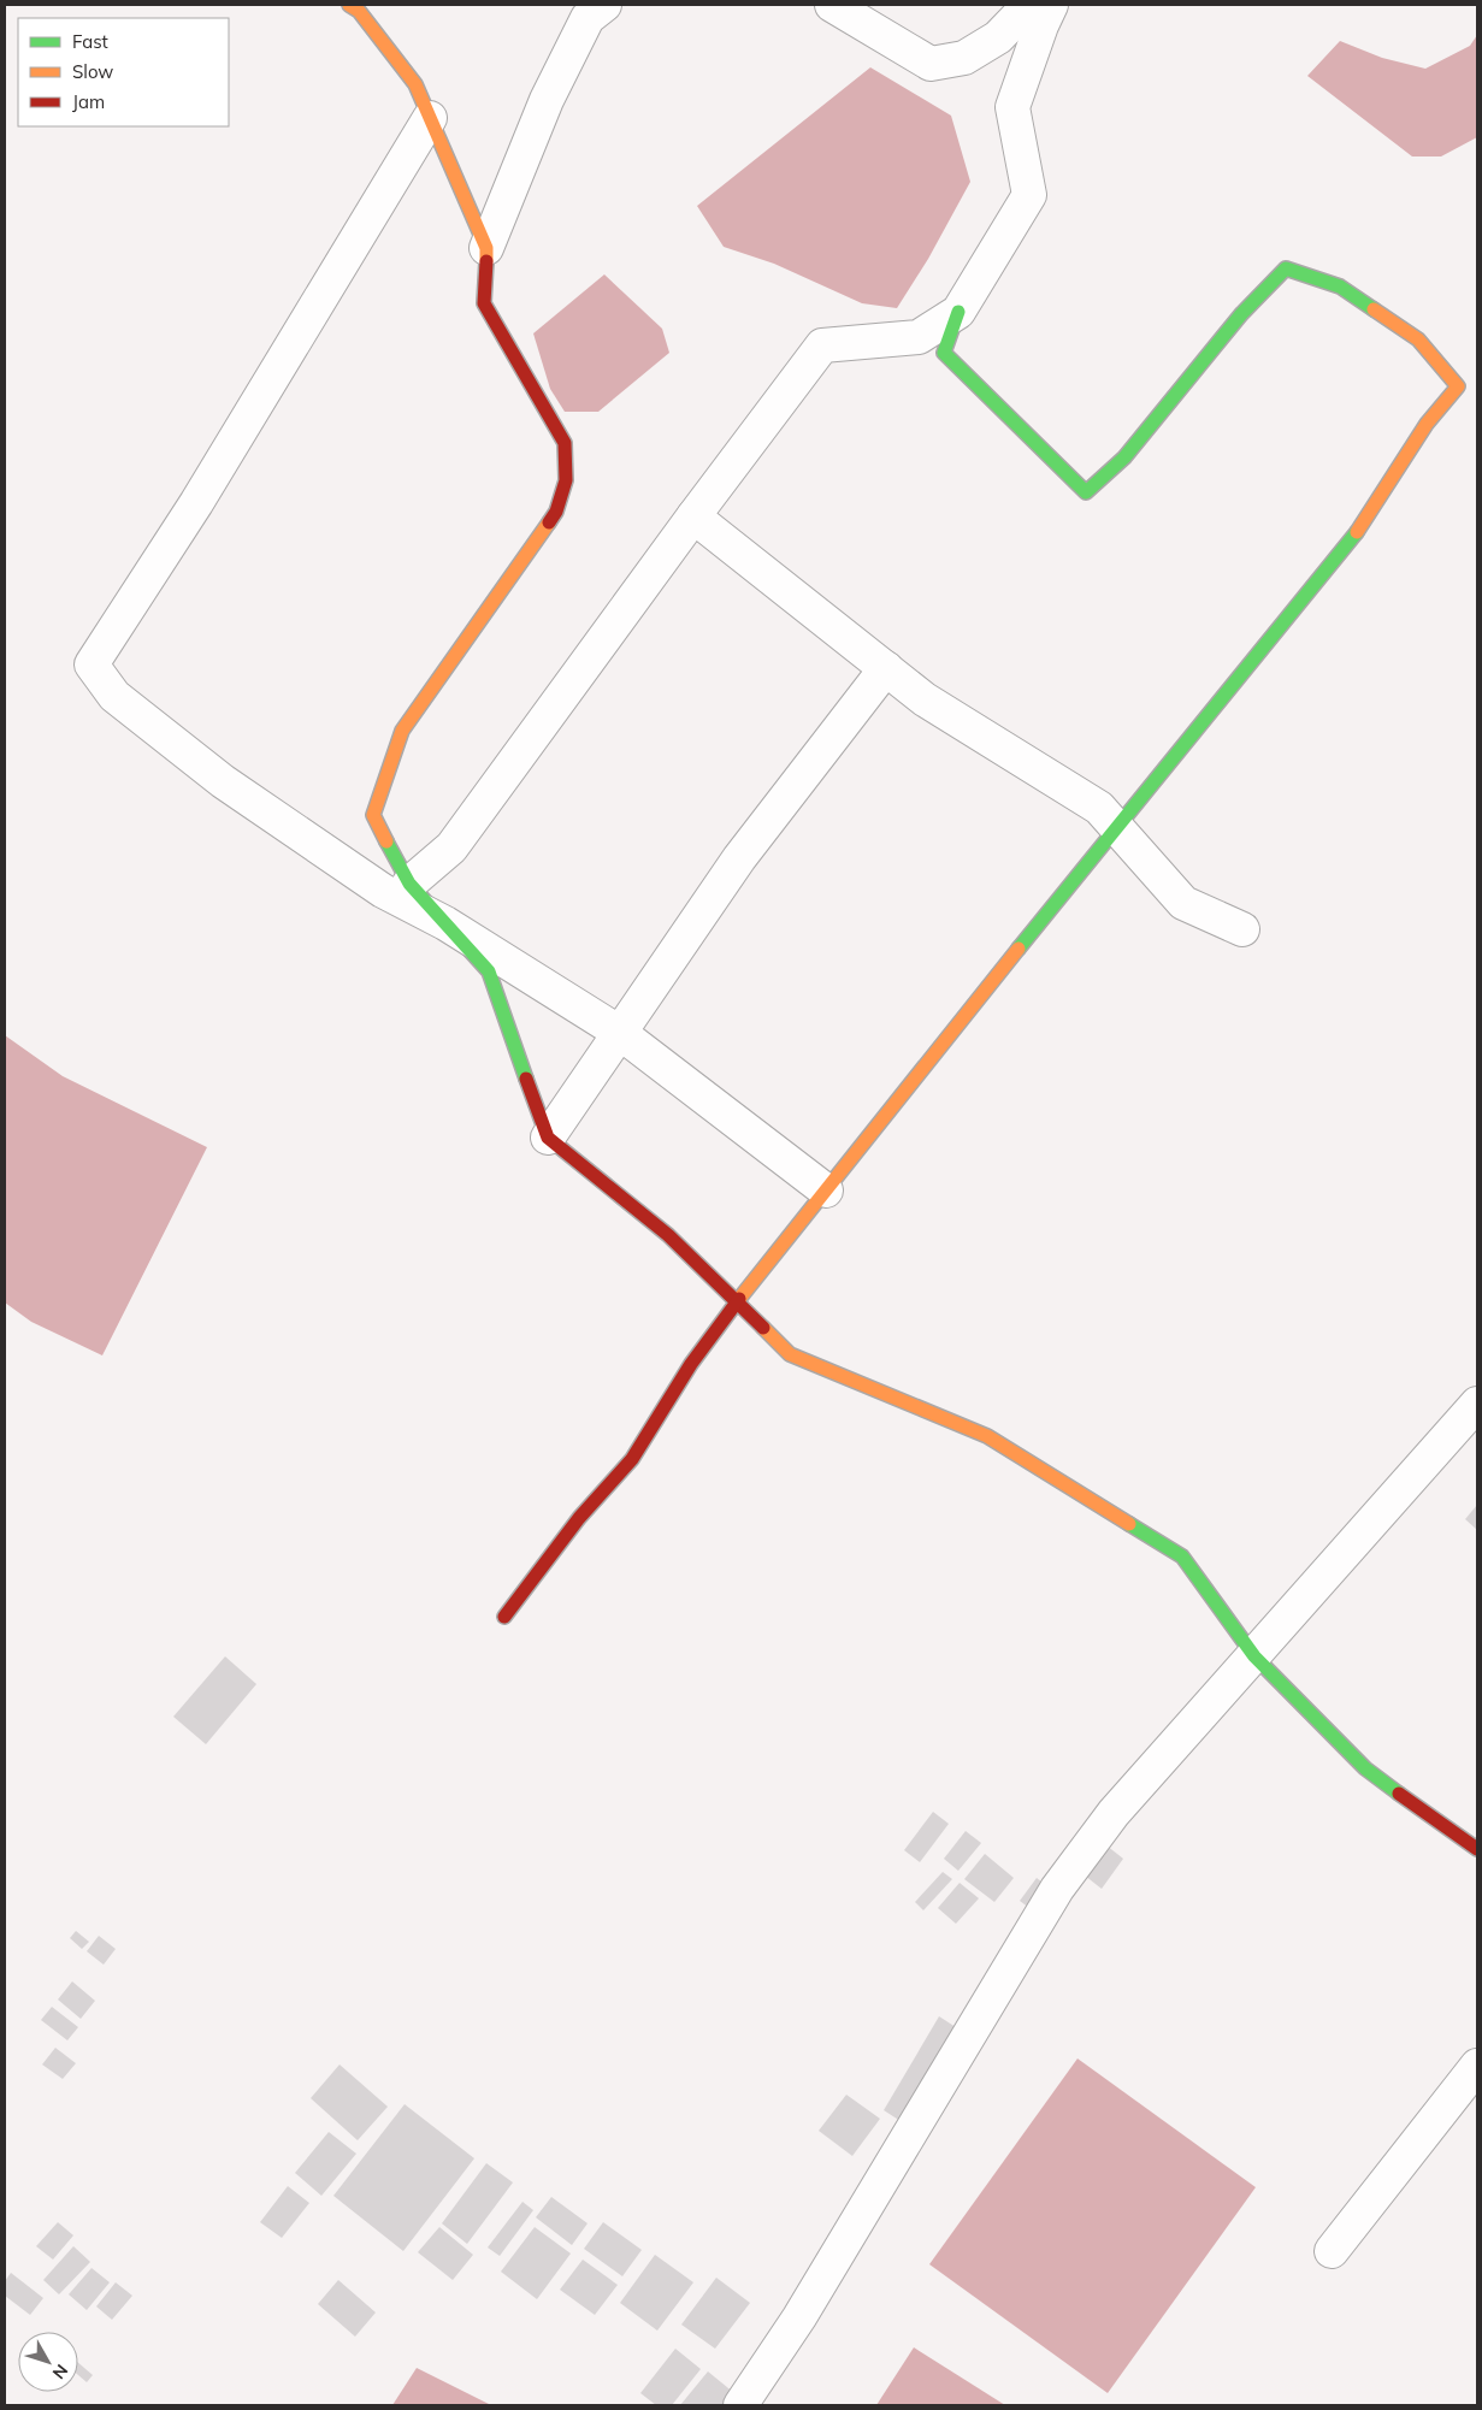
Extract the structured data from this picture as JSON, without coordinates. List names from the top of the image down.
{
  "legend": ["Fast", "Slow", "Jam"],
  "north": "bottom right"
}
